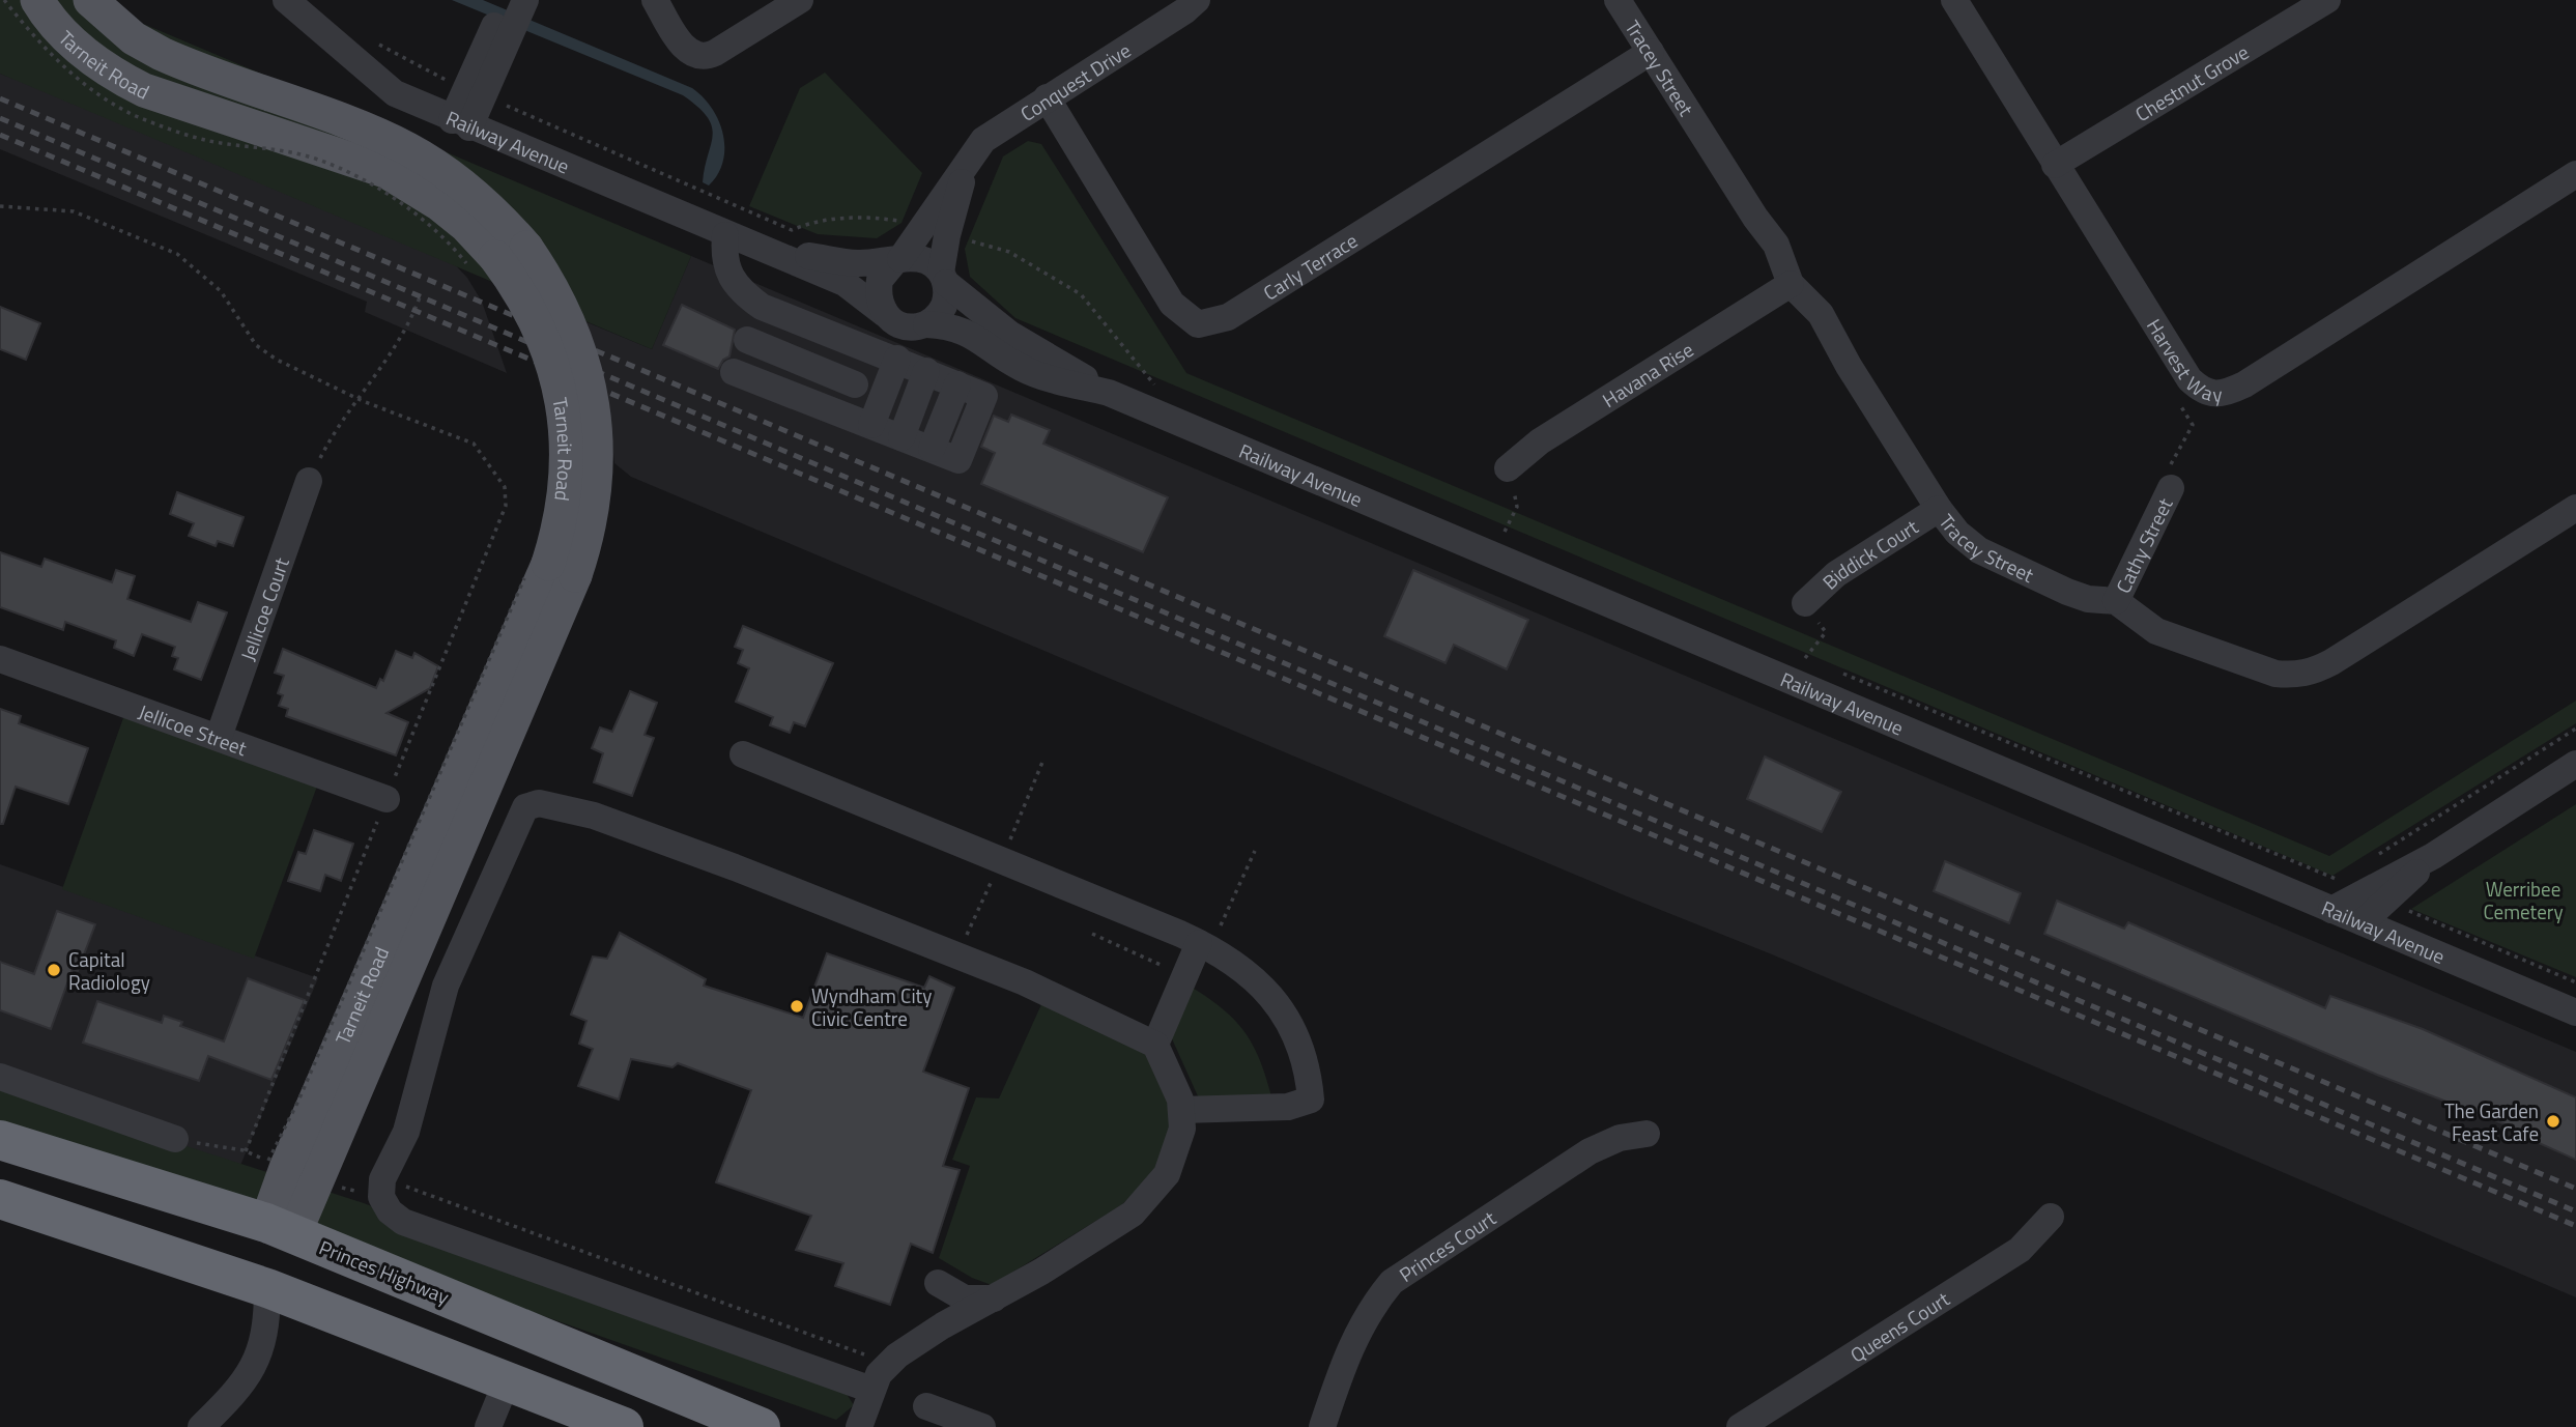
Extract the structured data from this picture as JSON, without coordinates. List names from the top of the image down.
{
  "streets": {
    "highway": ["Princes Highway"],
    "main road": ["Tarneit Road"],
    "street": [
      "Tracey Street",
      "Conquest Drive",
      "Chestnut Grove",
      "Railway Avenue",
      "Carly Terrace",
      "Harvest Way",
      "Havana Rise",
      "Cathy Street",
      "Biddick Court",
      "Jellicoe Court",
      "Jellicoe Street",
      "Princes Court",
      "Queens Court"
    ]
  },
  "crossings": [
    ["Tarneit Road", "Princes Highway"],
    ["Tracey Street", "Carly Terrace"],
    ["Tracey Street", "Havana Rise"],
    ["Tracey Street", "Cathy Street"],
    ["Tracey Street", "Biddick Court"],
    ["Conquest Drive", "Railway Avenue"],
    ["Conquest Drive", "Carly Terrace"],
    ["Chestnut Grove", "Harvest Way"],
    ["Jellicoe Court", "Jellicoe Street"]
  ],
  "parks": ["Werribee Cemetery"],
  "places": ["Capital Radiology", "Wyndham City Civic Centre", "The Garden Feast Cafe"]
}
